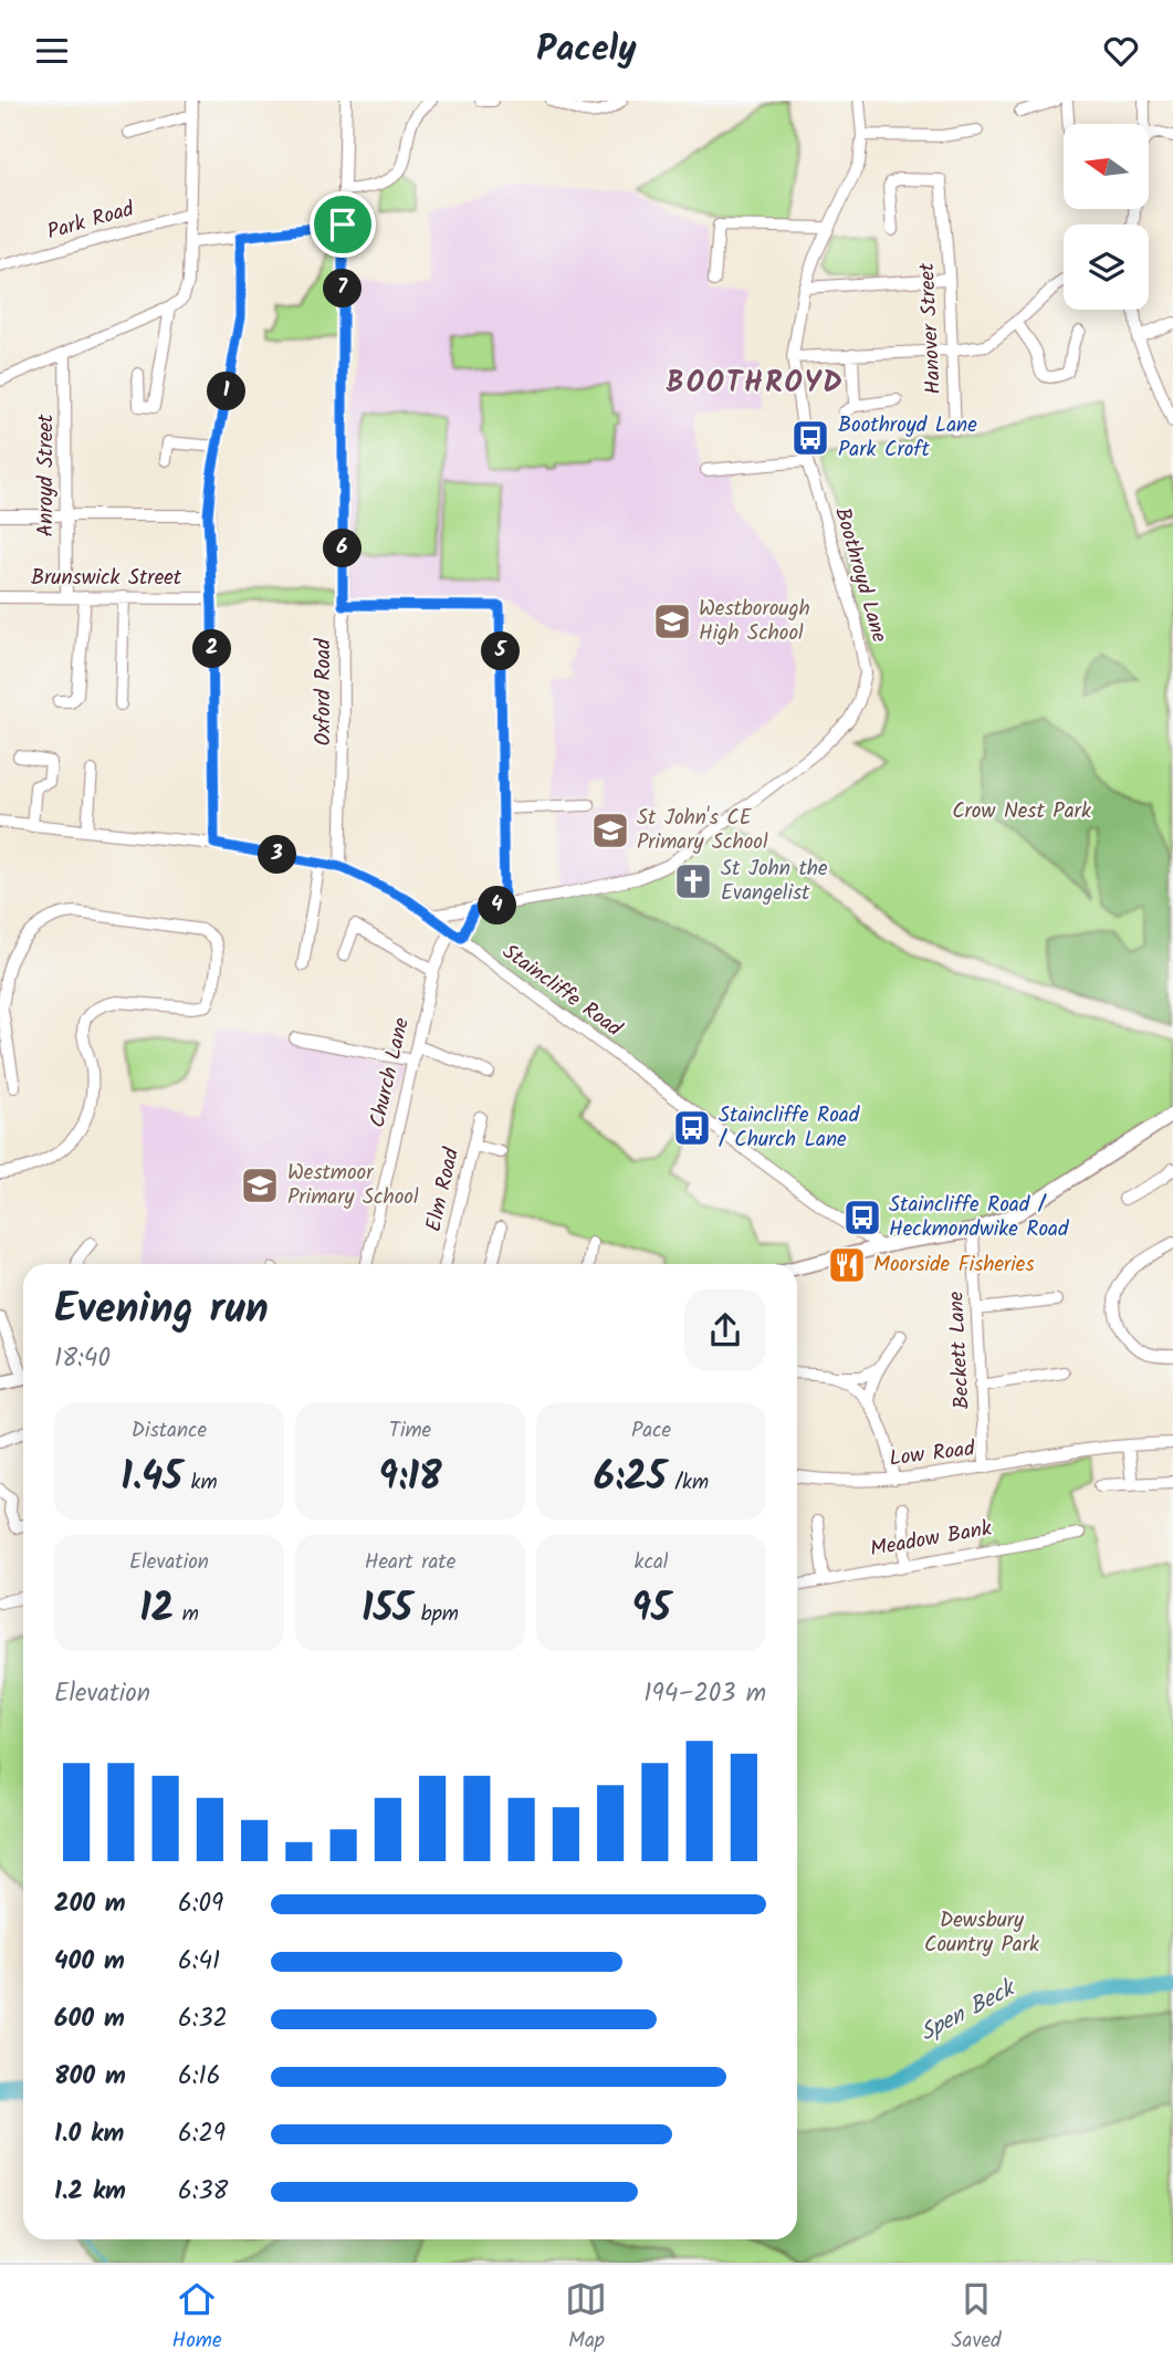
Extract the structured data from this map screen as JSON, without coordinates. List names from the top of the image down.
{
  "streets": {
    "street": [
      "Park Road",
      "Hanover Street",
      "Anroyd Street",
      "Boothroyd Lane",
      "Brunswick Street",
      "Oxford Road",
      "Staincliffe Road",
      "Church Lane",
      "Elm Road",
      "Beckett Lane",
      "Low Road",
      "Meadow Bank"
    ]
  },
  "crossings": [
    ["Anroyd Street", "Brunswick Street"],
    ["Boothroyd Lane", "Staincliffe Road"],
    ["Oxford Road", "Staincliffe Road"],
    ["Staincliffe Road", "Church Lane"],
    ["Beckett Lane", "Low Road"]
  ],
  "districts": ["BOOTHROYD"],
  "water": ["Spen Beck"],
  "parks": ["Crow Nest Park", "Dewsbury Country Park"],
  "places": {
    "bus stop": ["Boothroyd Lane Park Croft", "Staincliffe Road / Church Lane", "Staincliffe Road / Heckmondwike Road"],
    "school or university": ["Westborough High School", "St John's CE Primary School", "Westmoor Primary School"],
    "church": ["St John the Evangelist"],
    "restaurant": ["Moorside Fisheries"]
  },
  "north": "left",
  "page": {
    "header": "Pacely",
    "pins": [
      "7",
      "1",
      "6",
      "2",
      "5",
      "3",
      "4"
    ],
    "heading": ["Evening run", "18:40"],
    "stats": [
      ["Distance", "1.45 km"],
      ["Time", "9:18"],
      ["Pace", "6:25 /km"],
      ["Elevation", "12 m"],
      ["Heart rate", "155 bpm"],
      ["kcal", "95"]
    ],
    "chart": ["Elevation", "194–203 m"],
    "list": [
      {
        "name": "200 m",
        "note": "6:09"
      },
      {
        "name": "400 m",
        "note": "6:41"
      },
      {
        "name": "600 m",
        "note": "6:32"
      },
      {
        "name": "800 m",
        "note": "6:16"
      },
      {
        "name": "1.0 km",
        "note": "6:29"
      },
      {
        "name": "1.2 km",
        "note": "6:38"
      }
    ],
    "tabs": ["Home", "Map", "Saved"]
  }
}
